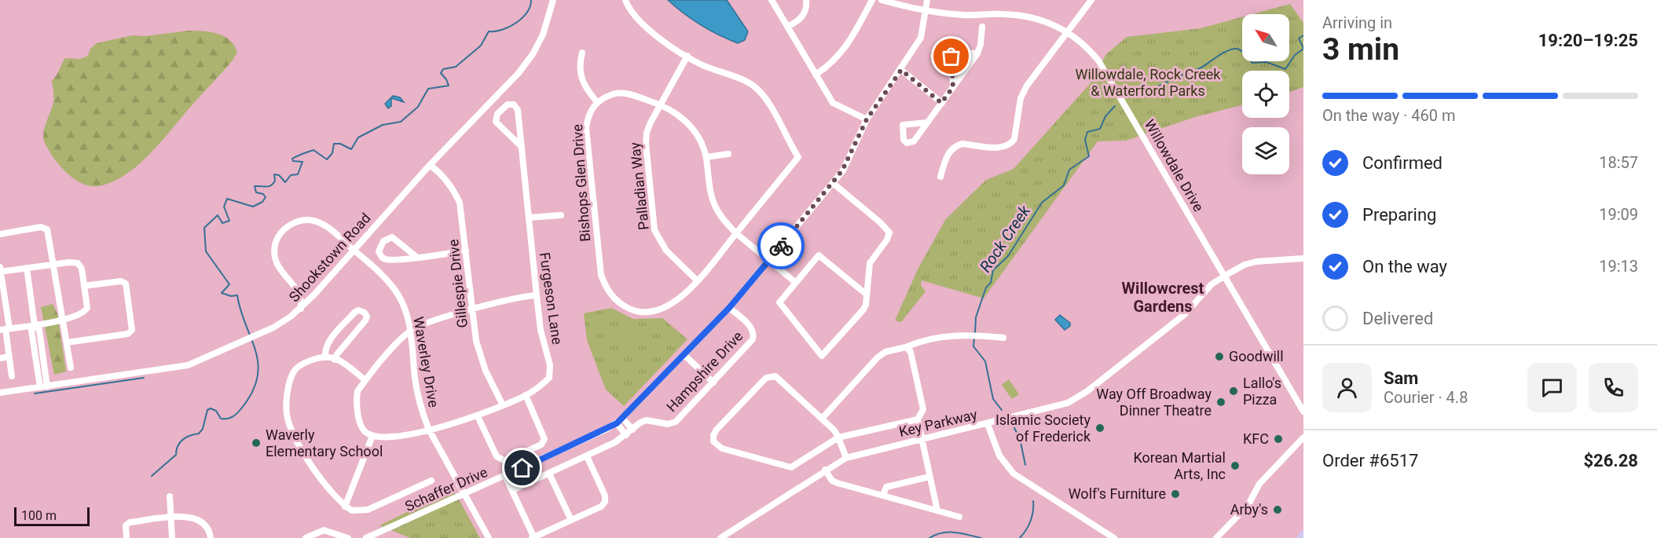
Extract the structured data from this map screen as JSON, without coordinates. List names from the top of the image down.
{
  "streets": {
    "street": [
      "Willowdale Drive",
      "Bishops Glen Drive",
      "Palladian Way",
      "Shookstown Road",
      "Gillespie Drive",
      "Furgeson Lane",
      "Waverley Drive",
      "Hampshire Drive",
      "Key Parkway",
      "Schaffer Drive"
    ]
  },
  "crossings": [
    ["Willowdale Drive", "Key Parkway"],
    ["Willowdale Drive", "Schaffer Drive"],
    ["Bishops Glen Drive", "Palladian Way"],
    ["Shookstown Road", "Gillespie Drive"],
    ["Shookstown Road", "Waverley Drive"],
    ["Gillespie Drive", "Furgeson Lane"],
    ["Furgeson Lane", "Waverley Drive"],
    ["Waverley Drive", "Schaffer Drive"],
    ["Hampshire Drive", "Schaffer Drive"]
  ],
  "districts": ["Willowcrest Gardens"],
  "water": ["Rock Creek"],
  "parks": ["Willowdale, Rock Creek & Waterford Parks"],
  "places": [
    "Goodwill",
    "Lallo's Pizza",
    "Way Off Broadway Dinner Theatre",
    "Islamic Society of Frederick",
    "KFC",
    "Waverly Elementary School",
    "Korean Martial Arts, Inc",
    "Wolf's Furniture",
    "Arby's"
  ],
  "scale_bar": "100 m",
  "north": "top left",
  "page": {
    "heading": ["3 min", "Arriving in", "19:20–19:25"],
    "panel": [
      "Sam",
      "Courier · 4.8",
      "Order #6517",
      "$26.28"
    ],
    "bar": "On the way · 460 m",
    "list": [
      ["Confirmed", "18:57"],
      ["Preparing", "19:09"],
      ["On the way", "19:13"],
      "Delivered"
    ],
    "scale": "100 m"
  }
}
